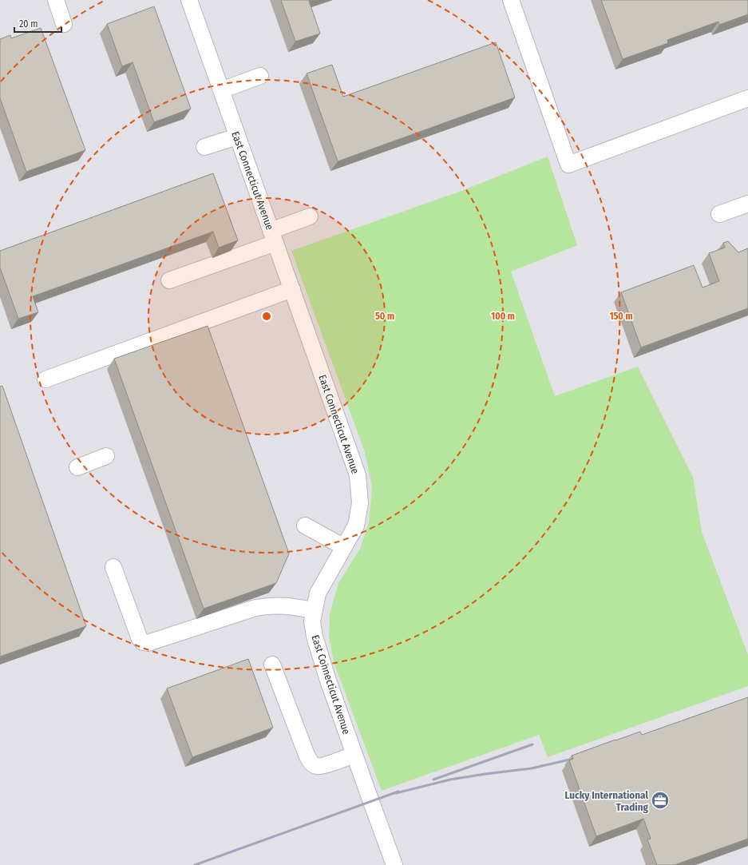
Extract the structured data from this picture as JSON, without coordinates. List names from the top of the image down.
{
  "streets": {
    "street": ["East Connecticut Avenue"]
  },
  "places": {
    "office": ["Lucky International Trading"]
  },
  "scale_bar": "20 m",
  "rings": ["50 m", "100 m", "150 m"]
}
